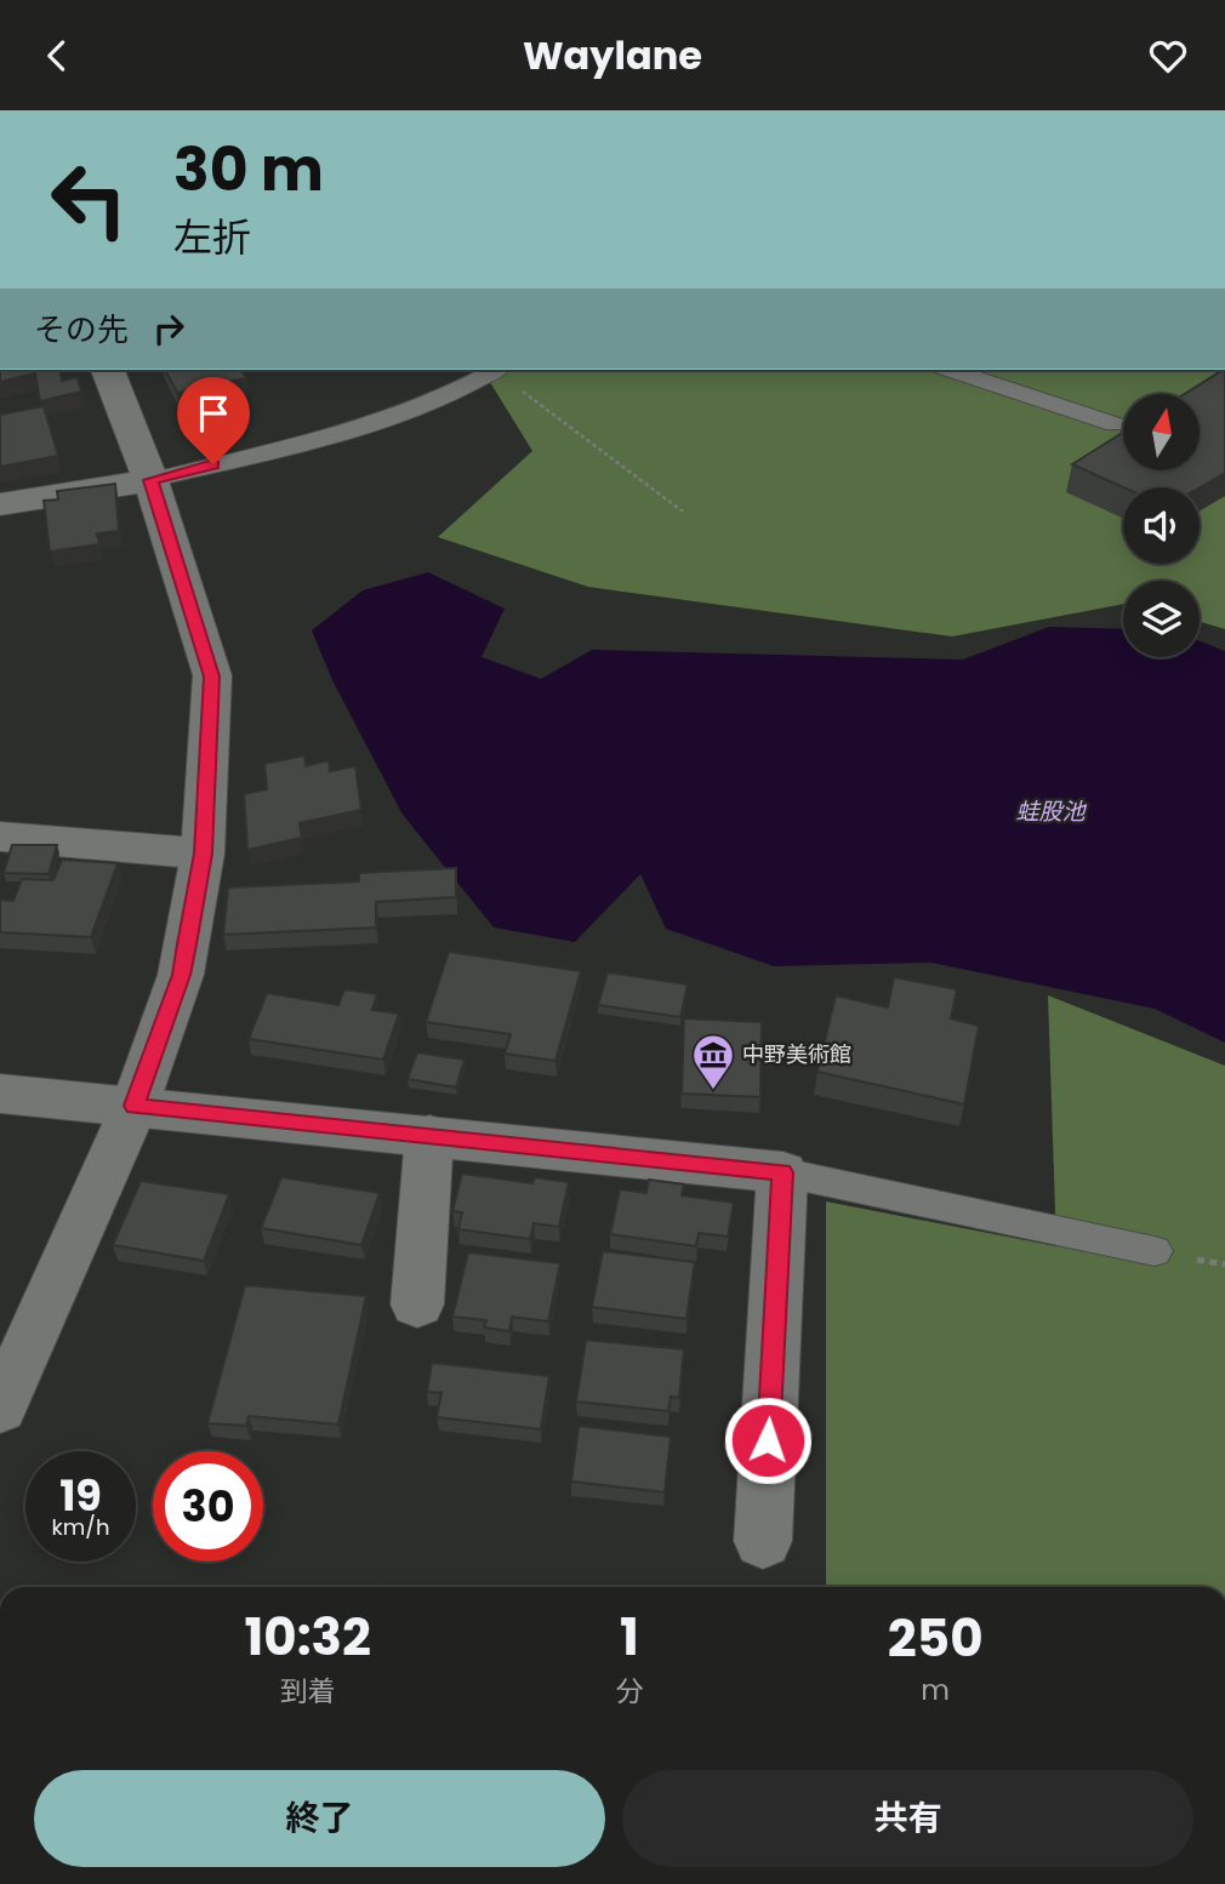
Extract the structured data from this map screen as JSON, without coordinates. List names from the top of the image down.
{
  "water": ["蛙股池"],
  "places": {
    "museum": ["中野美術館"]
  },
  "north": "top",
  "page": {
    "header": "Waylane",
    "turn": ["30 m", "左折"],
    "then": "その先",
    "speed": "19 km/h",
    "limit": "30",
    "eta": [
      "10:32",
      "到着",
      "1",
      "分",
      "250",
      "m"
    ],
    "buttons": ["終了", "共有"]
  }
}
